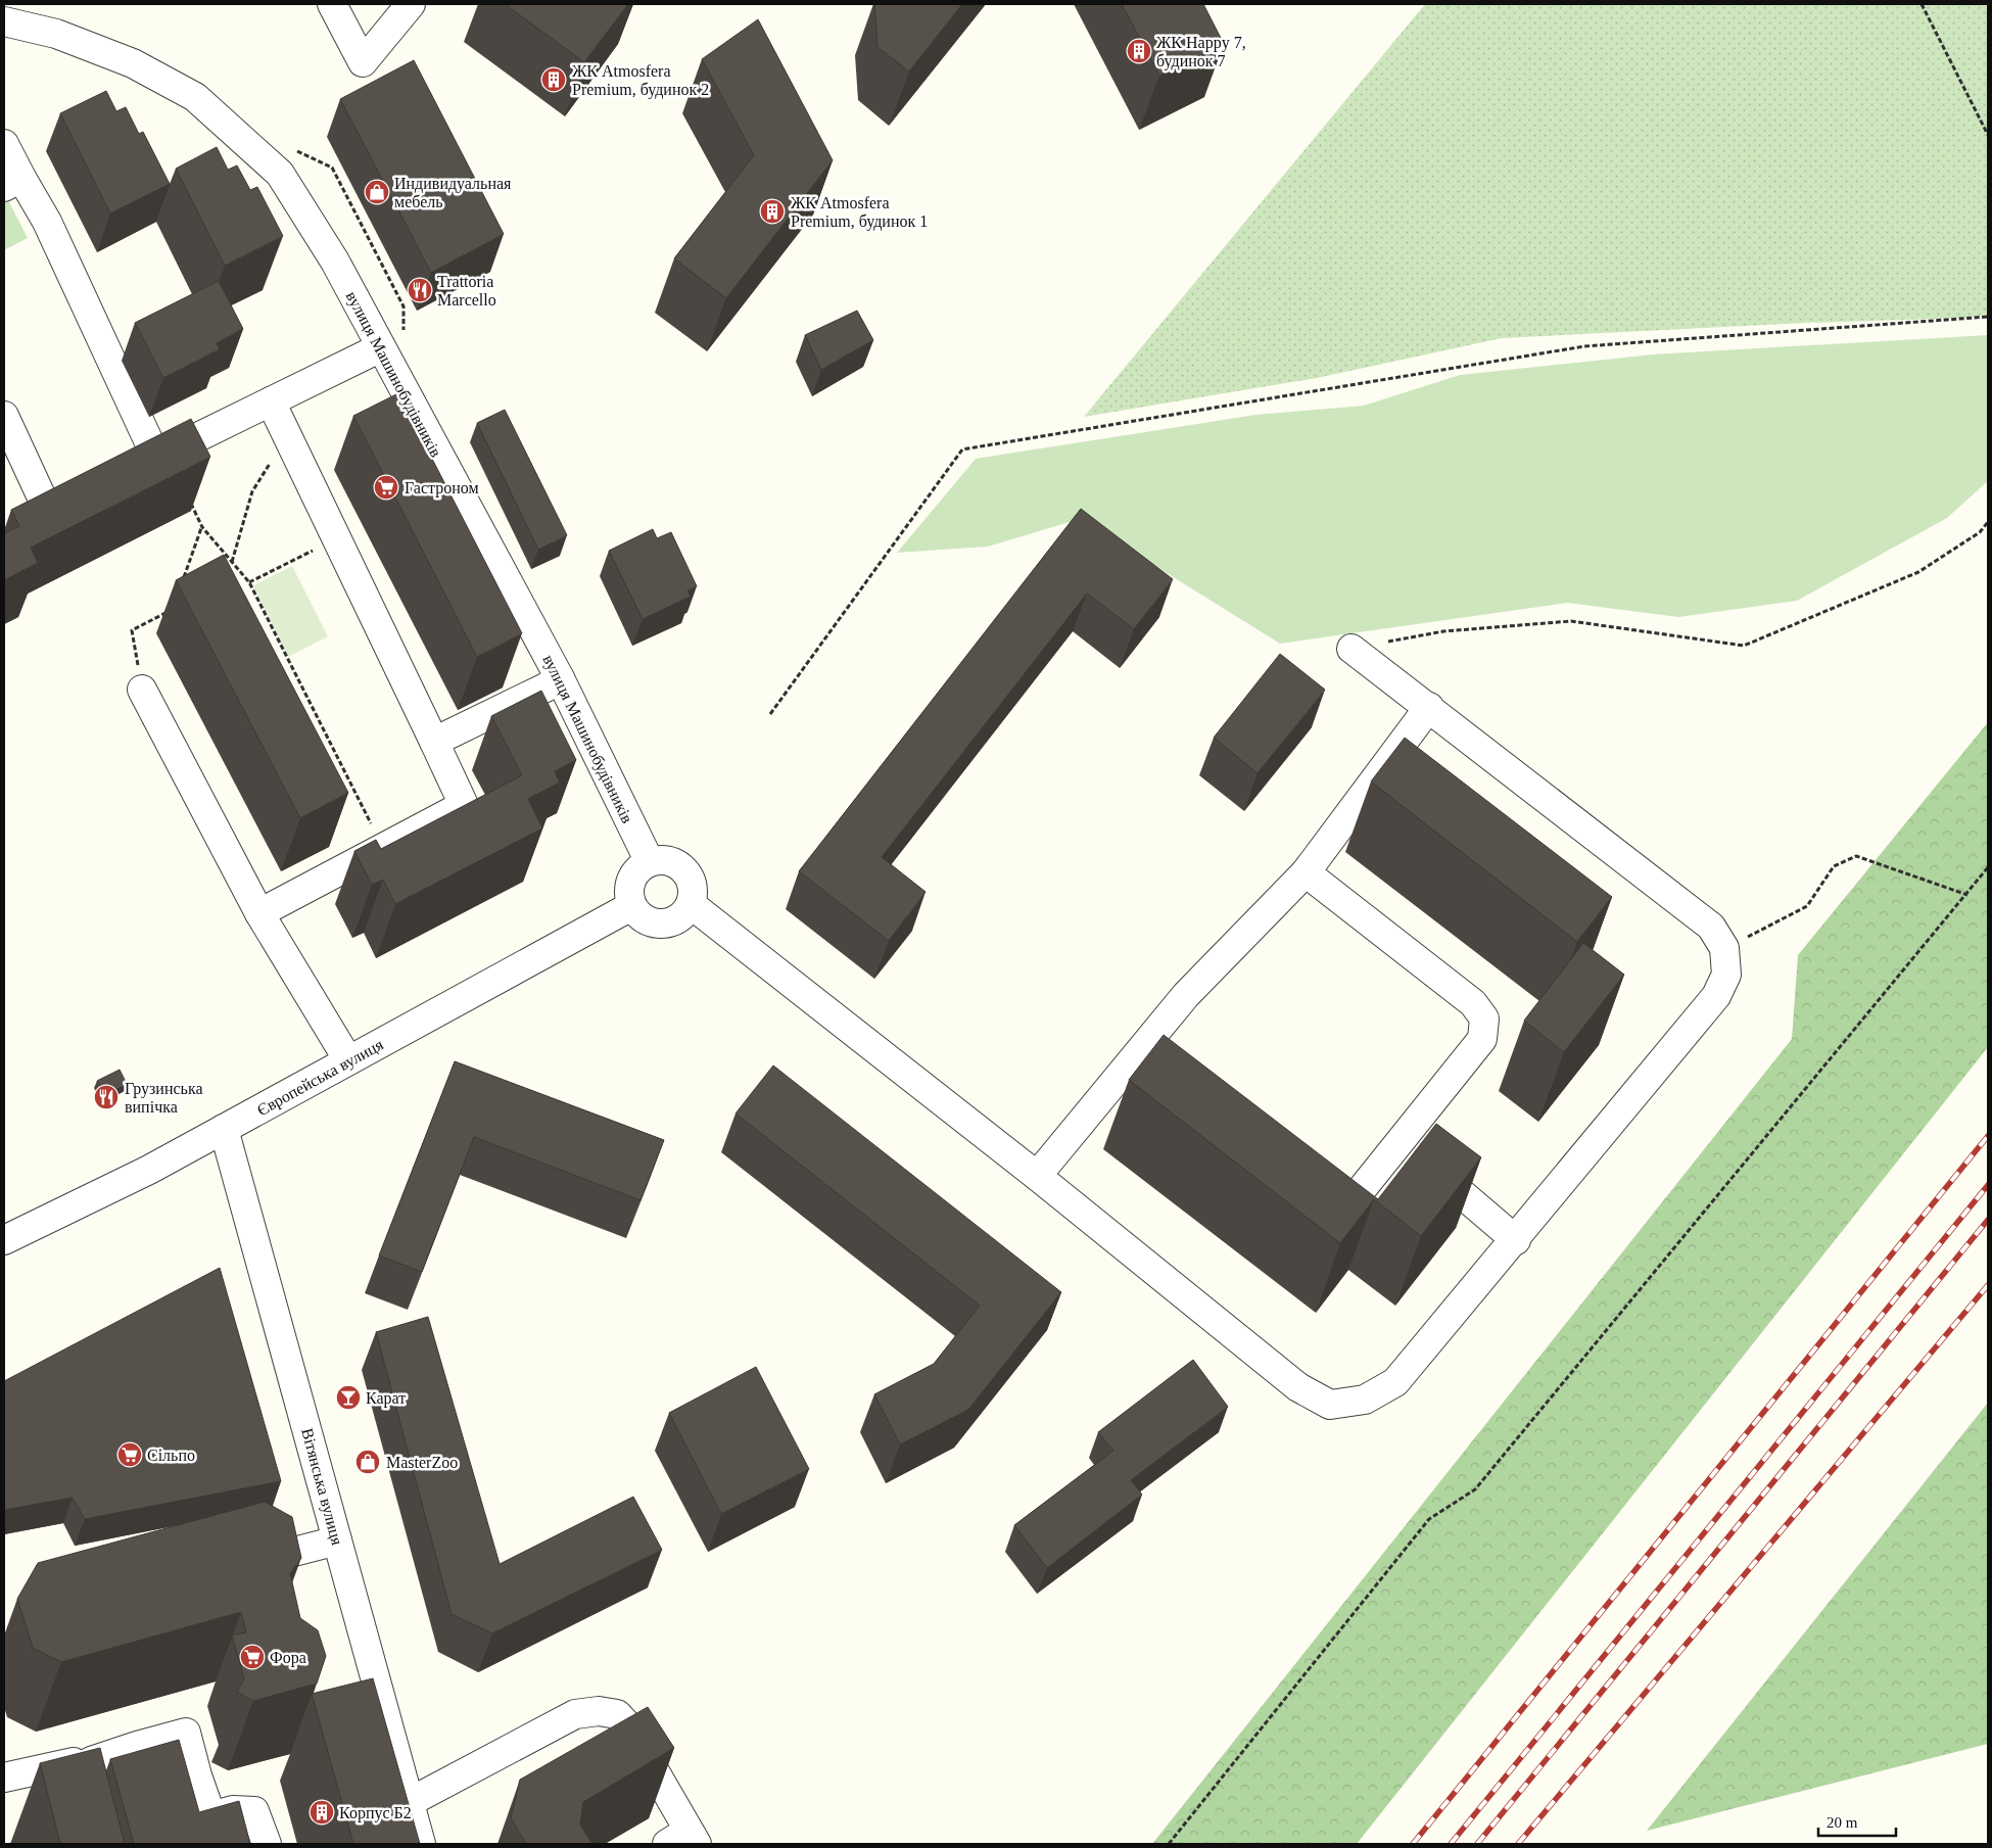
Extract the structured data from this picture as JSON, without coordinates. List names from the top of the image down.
{
  "streets": {
    "street": ["вулиця Машинобудівників", "Європейська вулиця", "Вітянська вулиця"]
  },
  "crossings": [
    ["вулиця Машинобудівників", "Європейська вулиця"],
    ["Європейська вулиця", "Вітянська вулиця"]
  ],
  "places": {
    "building": [
      "ЖК Happy 7, будинок 7",
      "ЖК Atmosfera Premium, будинок 2",
      "ЖК Atmosfera Premium, будинок 1",
      "Корпус Б2"
    ],
    "shop": ["Индивидуальная мебель", "MasterZoo"],
    "restaurant": ["Trattoria Marcello", "Грузинська випічка"],
    "supermarket": ["Гастроном", "Сільпо", "Фора"],
    "bar": ["Карат"]
  },
  "scale_bar": "20 m"
}
